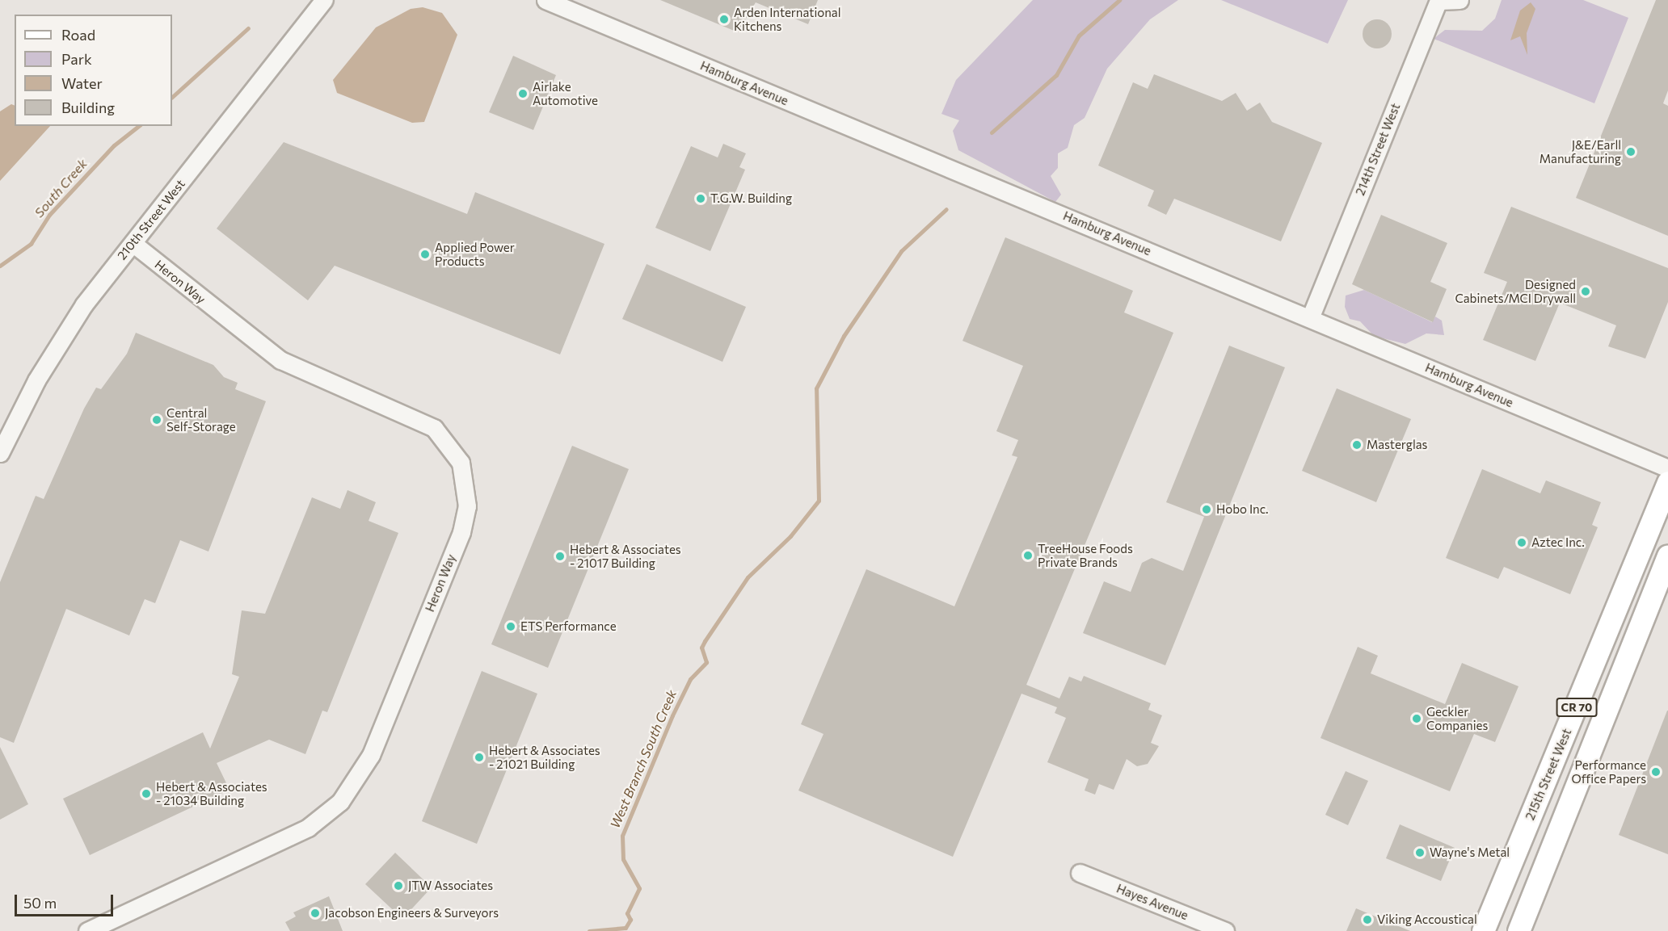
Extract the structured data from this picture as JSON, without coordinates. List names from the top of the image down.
{
  "streets": {
    "main road": ["CR 70", "215th Street West"],
    "street": [
      "Hamburg Avenue",
      "214th Street West",
      "210th Street West",
      "Heron Way",
      "Hayes Avenue"
    ]
  },
  "crossings": [
    ["Hamburg Avenue", "214th Street West"],
    ["210th Street West", "Heron Way"]
  ],
  "water": ["South Creek", "West Branch South Creek"],
  "places": [
    "Arden International Kitchens",
    "Airlake Automotive",
    "J&E/Earll Manufacturing",
    "T.G.W. Building",
    "Applied Power Products",
    "Designed Cabinets/MCI Drywall",
    "Central Self-Storage",
    "Masterglas",
    "Hobo Inc.",
    "Aztec Inc.",
    "TreeHouse Foods Private Brands",
    "Hebert & Associates - 21017 Building",
    "ETS Performance",
    "Geckler Companies",
    "Hebert & Associates - 21021 Building",
    "Performance Office Papers",
    "Hebert & Associates - 21034 Building",
    "Wayne's Metal",
    "JTW Associates",
    "Jacobson Engineers & Surveyors",
    "Viking Accoustical"
  ],
  "legend": [
    "Road",
    "Park",
    "Water",
    "Building"
  ],
  "scale_bar": "50 m"
}
